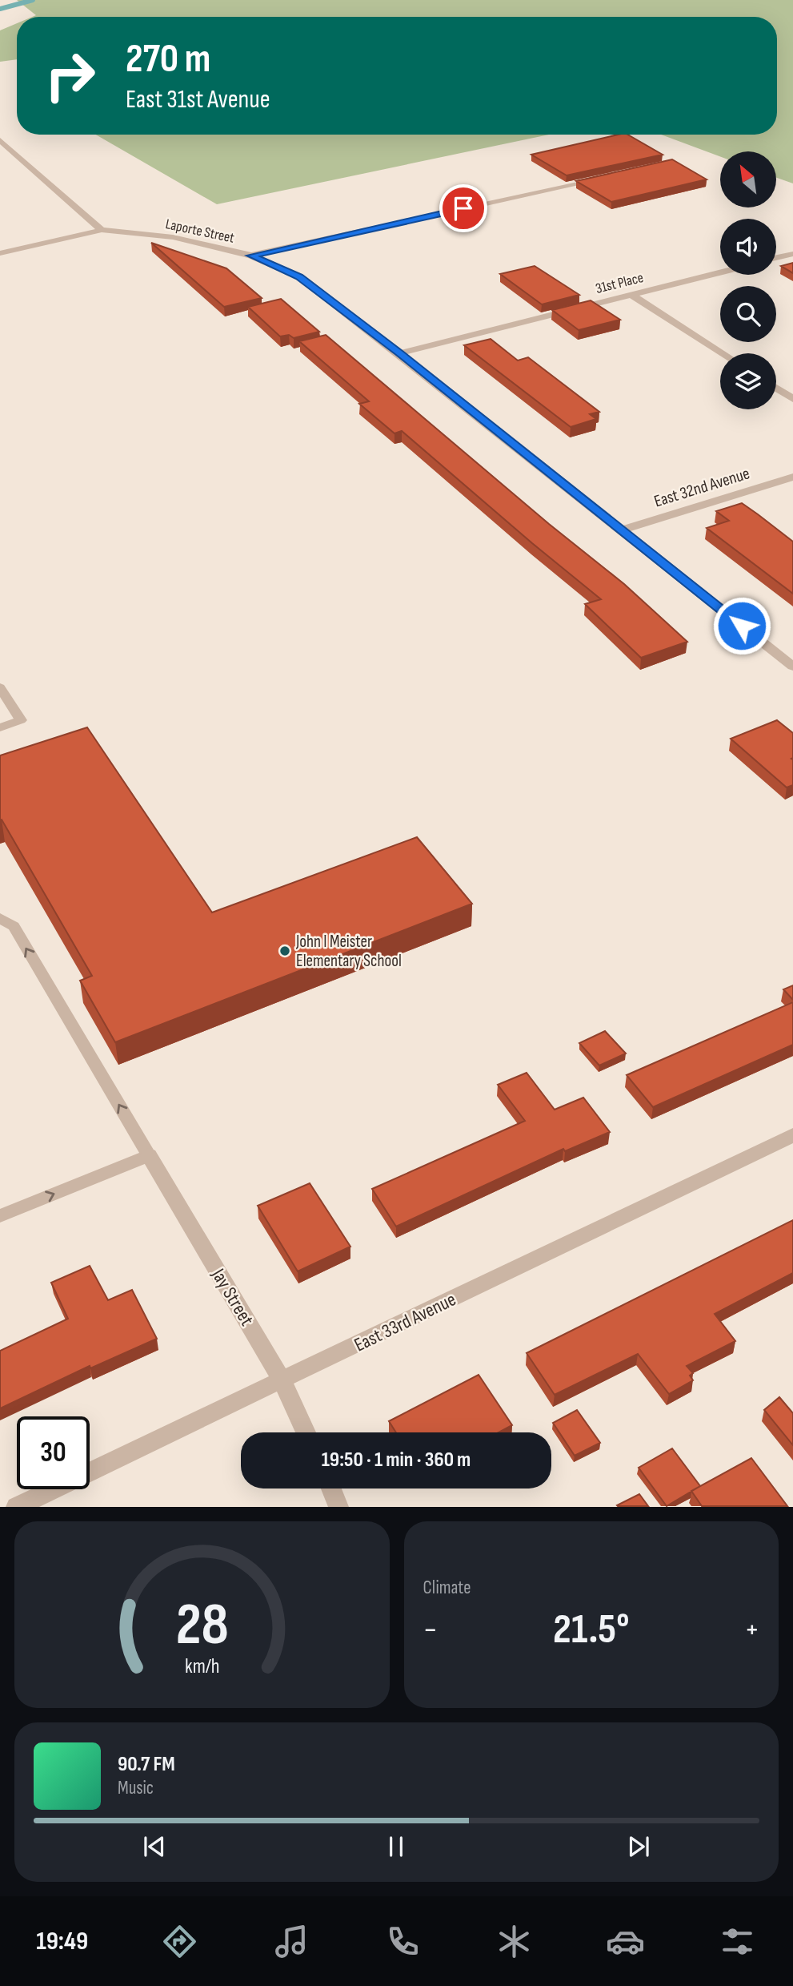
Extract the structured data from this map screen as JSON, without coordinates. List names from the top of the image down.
{
  "streets": {
    "street": [
      "Laporte Street",
      "31st Place",
      "East 32nd Avenue",
      "Jay Street",
      "East 33rd Avenue"
    ]
  },
  "crossings": [
    ["Laporte Street", "31st Place"],
    ["Laporte Street", "East 32nd Avenue"],
    ["Jay Street", "East 33rd Avenue"]
  ],
  "places": ["John I Meister Elementary School"],
  "north": "top left",
  "page": {
    "turn": ["270 m", "East 31st Avenue"],
    "limit": "30",
    "trip": "19:50 · 1 min · 360 m",
    "tile": "Climate",
    "heat": ["−", "21.5°", "+"],
    "song": ["90.7 FM", "Music"],
    "tabs": "19:49",
    "gauge": ["28", "km/h"]
  }
}
